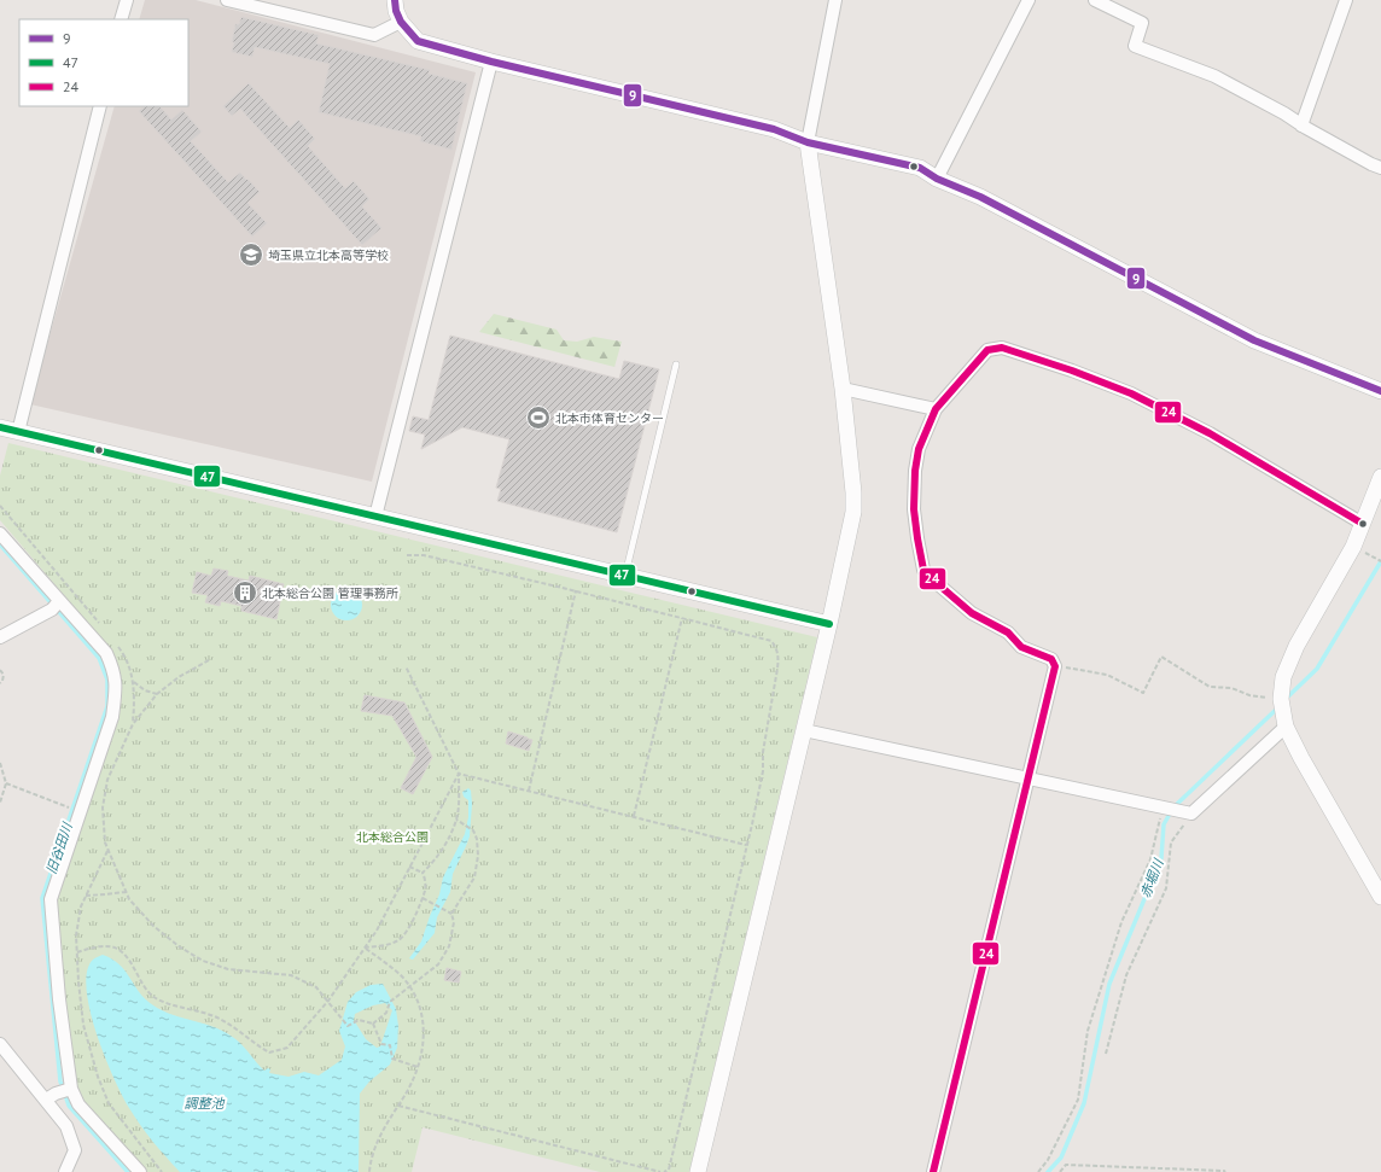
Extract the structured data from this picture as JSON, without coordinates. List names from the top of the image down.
{
  "water": ["旧谷田川", "赤堀川", "調整池"],
  "parks": ["北本総合公園"],
  "places": {
    "school or university": ["埼玉県立北本高等学校"],
    "sports": ["北本市体育センター"],
    "building": ["北本総合公園 管理事務所"]
  },
  "lines": ["transit line 9", "transit line 24", "transit line 47"],
  "legend": ["9", "47", "24"]
}
